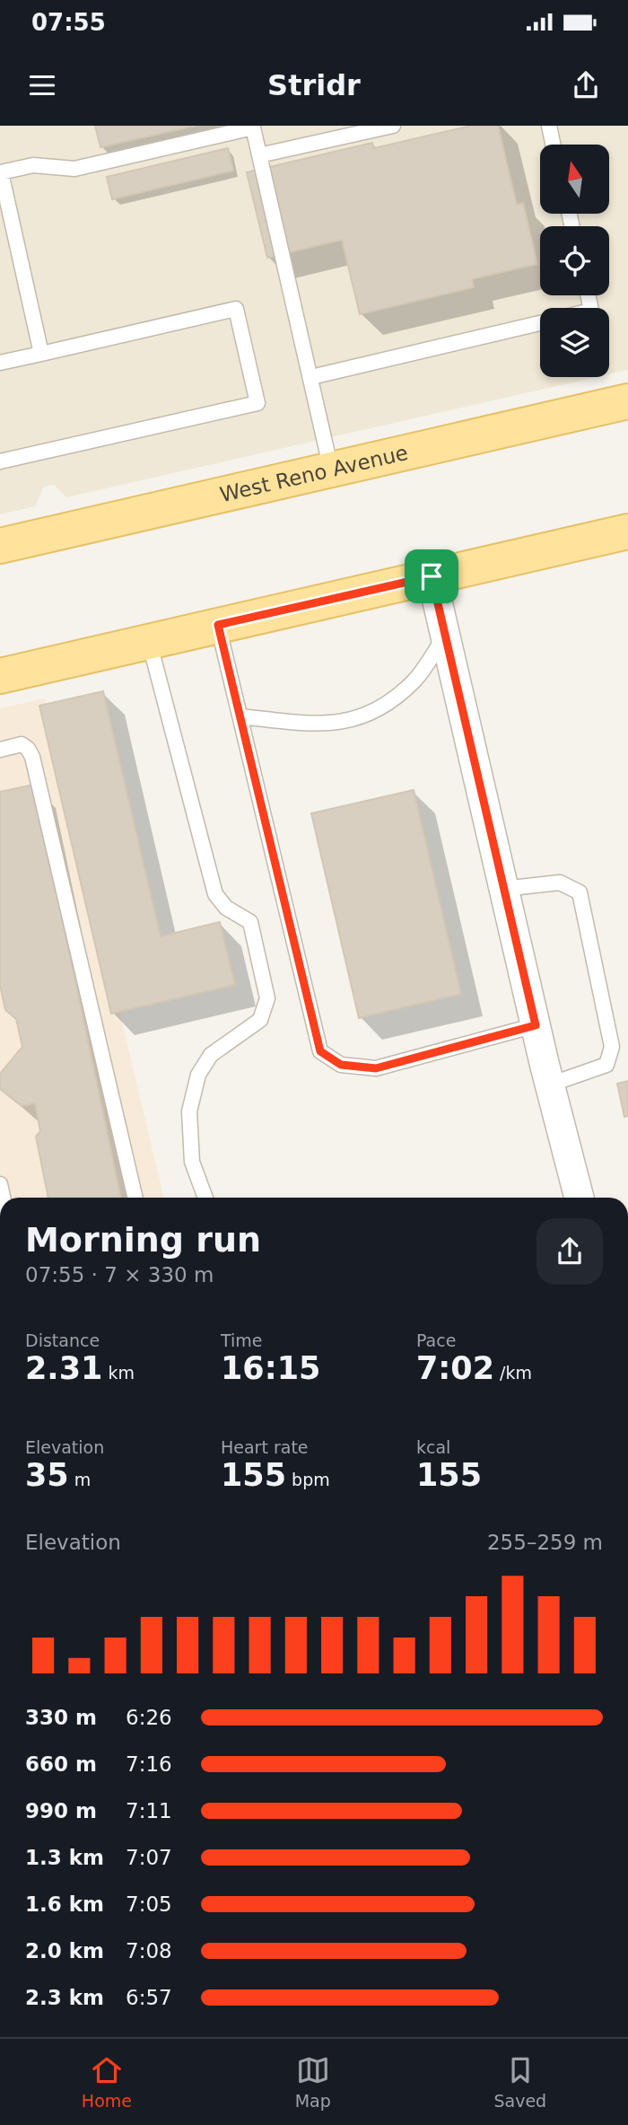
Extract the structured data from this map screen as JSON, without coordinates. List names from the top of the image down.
{
  "streets": {
    "main road": ["West Reno Avenue"]
  },
  "north": "top",
  "page": {
    "status": "07:55",
    "header": "Stridr",
    "heading": ["Morning run", "07:55 · 7 × 330 m"],
    "stats": [
      ["Distance", "2.31 km"],
      ["Time", "16:15"],
      ["Pace", "7:02 /km"],
      ["Elevation", "35 m"],
      ["Heart rate", "155 bpm"],
      ["kcal", "155"]
    ],
    "chart": ["Elevation", "255–259 m"],
    "list": [
      {
        "name": "330 m",
        "note": "6:26"
      },
      {
        "name": "660 m",
        "note": "7:16"
      },
      {
        "name": "990 m",
        "note": "7:11"
      },
      {
        "name": "1.3 km",
        "note": "7:07"
      },
      {
        "name": "1.6 km",
        "note": "7:05"
      },
      {
        "name": "2.0 km",
        "note": "7:08"
      },
      {
        "name": "2.3 km",
        "note": "6:57"
      }
    ],
    "tabs": ["Home", "Map", "Saved"]
  }
}
